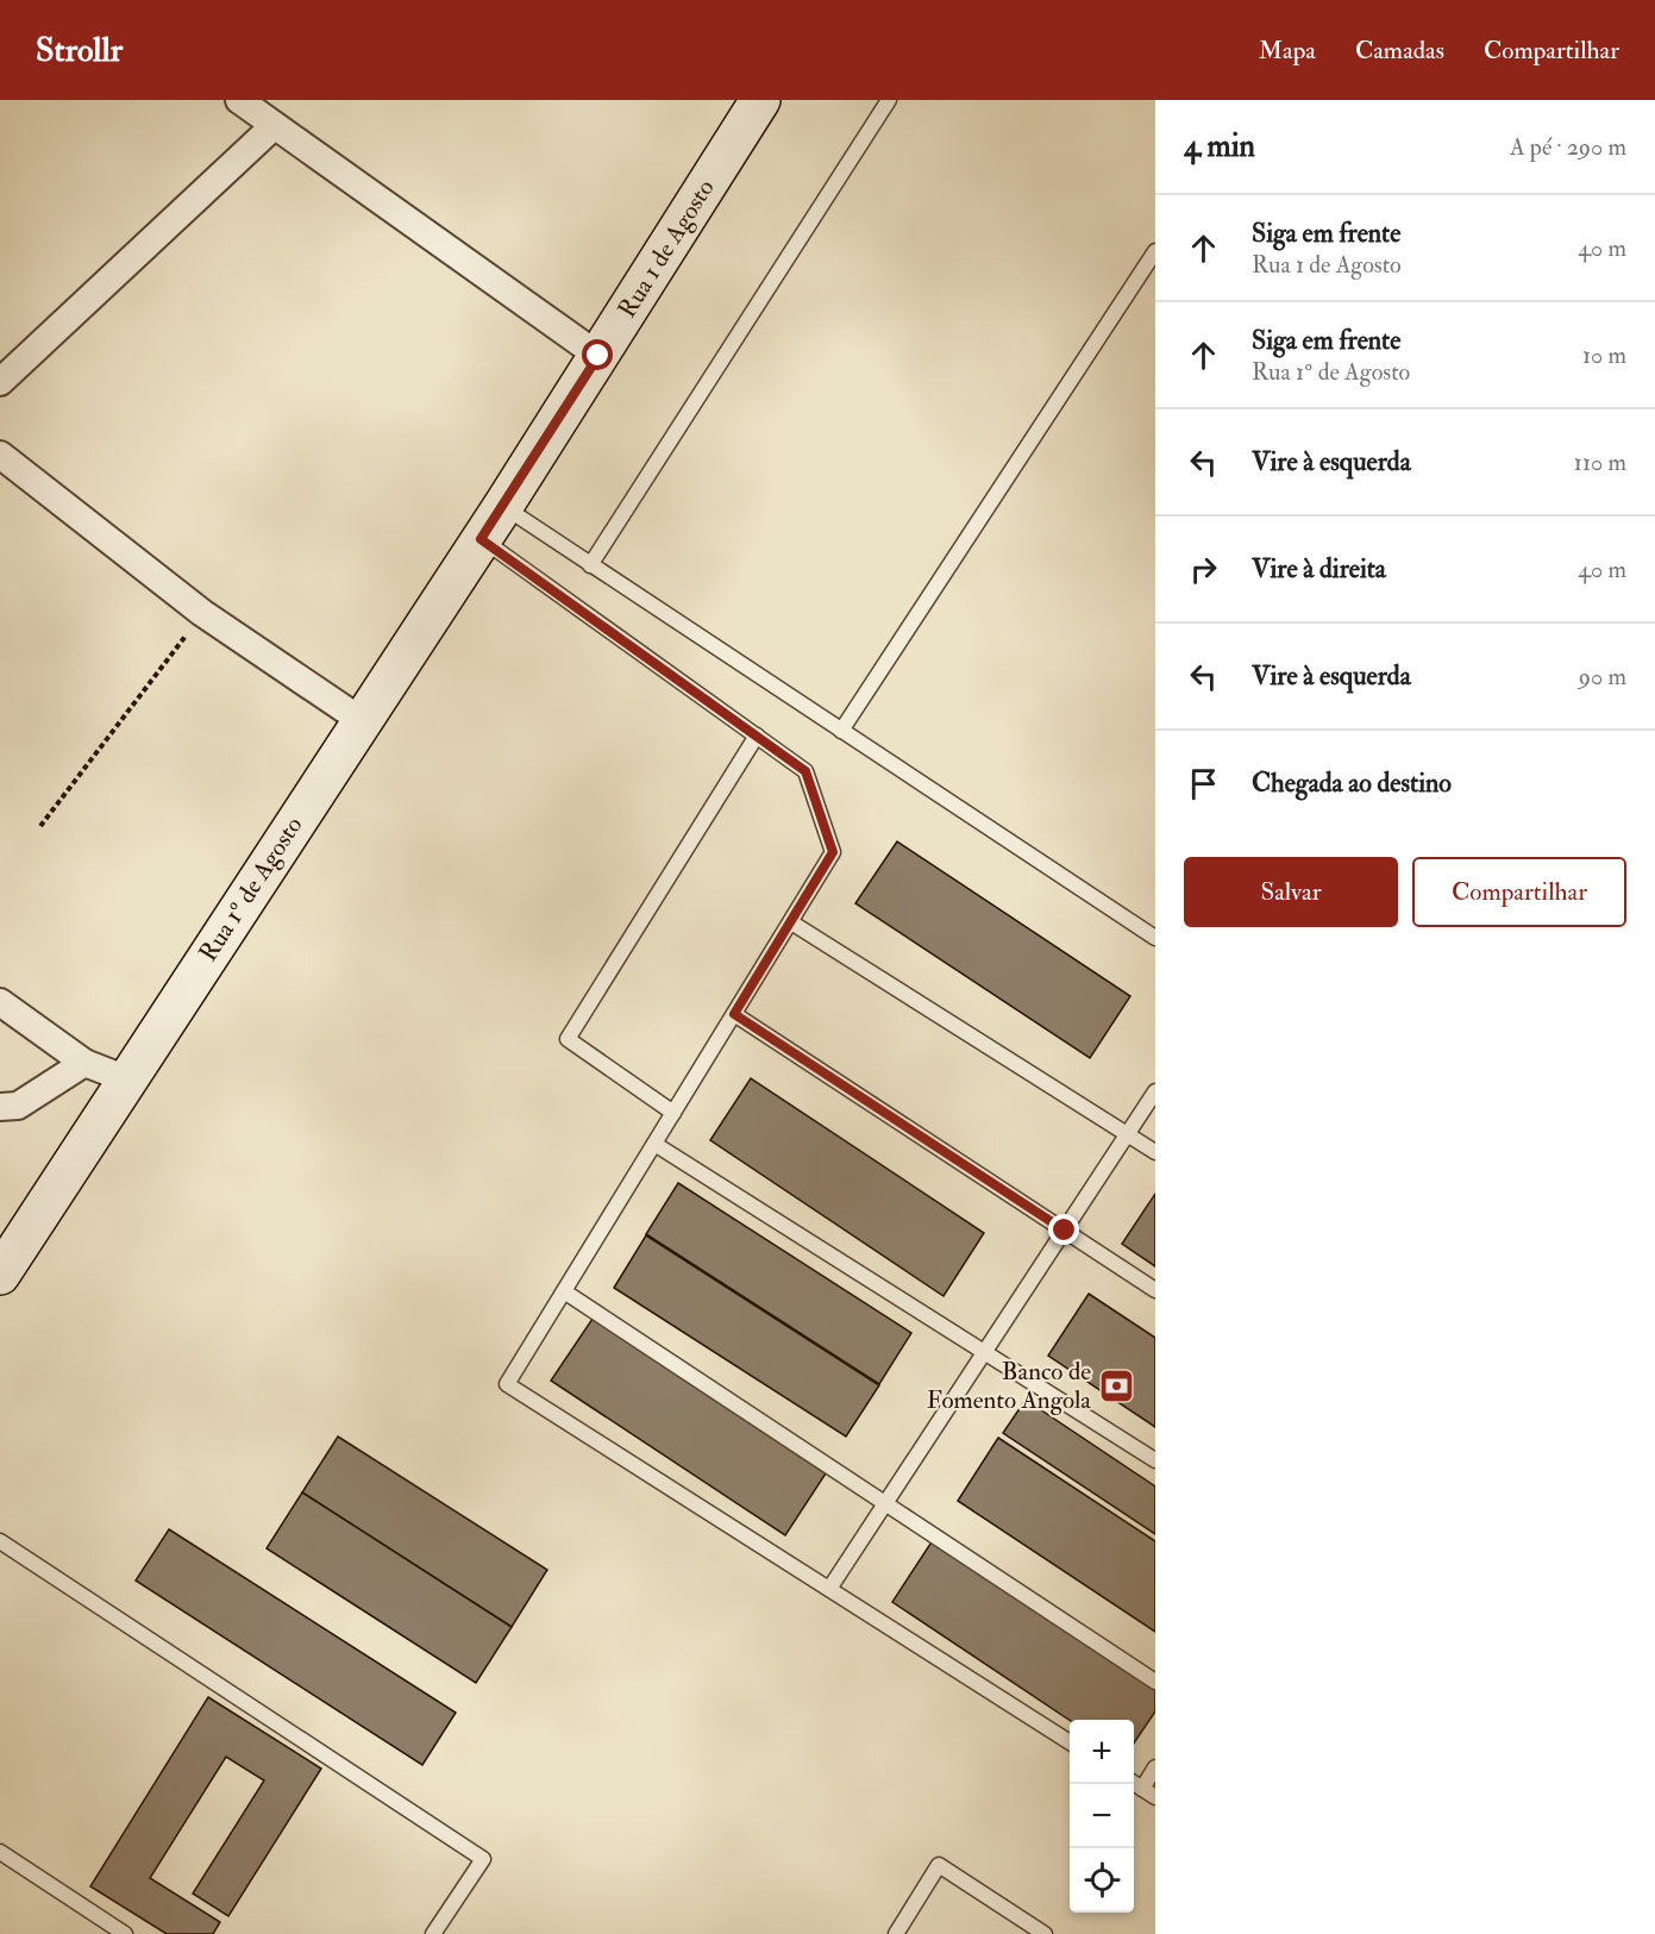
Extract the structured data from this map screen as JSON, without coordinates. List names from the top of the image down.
{
  "streets": {
    "main road": ["Rua 1 de Agosto", "Rua 1º de Agosto"]
  },
  "crossings": [
    ["Rua 1 de Agosto", "Rua 1º de Agosto"]
  ],
  "places": {
    "bank": ["Banco de Fomento Angola"]
  },
  "page": {
    "header": "Strollr",
    "nav": ["Mapa", "Camadas", "Compartilhar"],
    "heading": ["4 min", "A pé · 290 m"],
    "list": [
      ["Siga em frente", "Rua 1 de Agosto", "40 m"],
      ["Siga em frente", "Rua 1º de Agosto", "10 m"],
      ["Vire à esquerda", "110 m"],
      ["Vire à direita", "40 m"],
      ["Vire à esquerda", "90 m"],
      "Chegada ao destino"
    ],
    "buttons": ["Salvar", "Compartilhar"],
    "map_buttons": ["+", "−"]
  }
}
